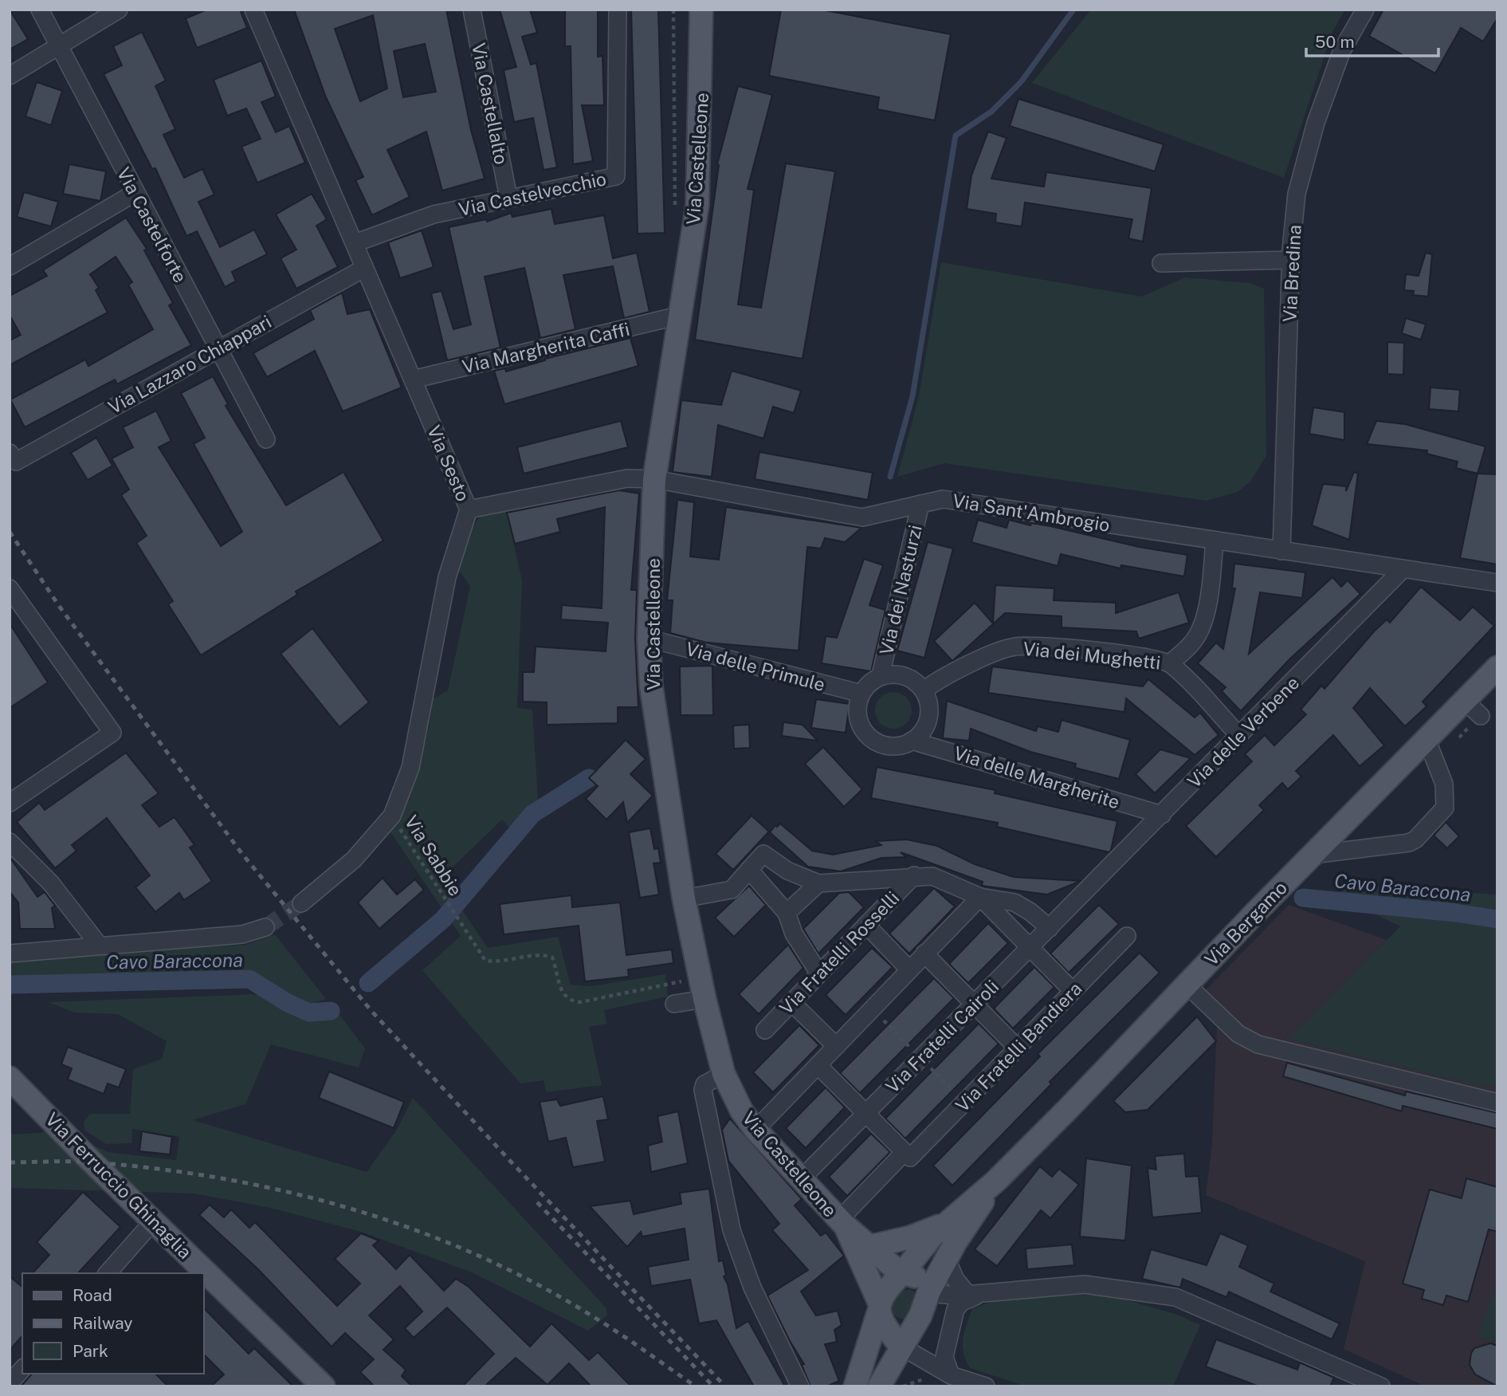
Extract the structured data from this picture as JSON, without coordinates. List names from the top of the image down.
{
  "streets": {
    "main road": ["Via Castelleone", "Via Bergamo", "Via Ferruccio Ghinaglia"],
    "street": [
      "Via Castellalto",
      "Via Castelvecchio",
      "Via Castelforte",
      "Via Bredina",
      "Via Margherita Caffi",
      "Via Lazzaro Chiappari",
      "Via Sesto",
      "Via Sant'Ambrogio",
      "Via dei Nasturzi",
      "Via dei Mughetti",
      "Via delle Primule",
      "Via delle Verbene",
      "Via delle Margherite",
      "Via Fratelli Rosselli",
      "Via Fratelli Cairoli",
      "Via Fratelli Bandiera"
    ],
    "path": ["Via Sabbie"]
  },
  "crossings": [
    ["Via Castellalto", "Via Castelvecchio"],
    ["Via Castelleone", "Via Margherita Caffi"],
    ["Via Castelleone", "Via Sant'Ambrogio"],
    ["Via Castelleone", "Via delle Primule"],
    ["Via Castelleone", "Via Bergamo"],
    ["Via Castelleone", "Via Fratelli Cairoli"],
    ["Via Castelleone", "Via Fratelli Bandiera"],
    ["Via Castelvecchio", "Via Sesto"],
    ["Via Castelforte", "Via Lazzaro Chiappari"],
    ["Via Bredina", "Via Sant'Ambrogio"],
    ["Via Margherita Caffi", "Via Sesto"],
    ["Via Lazzaro Chiappari", "Via Sesto"],
    ["Via Sesto", "Via Sant'Ambrogio"],
    ["Via Sesto", "Via Sabbie"],
    ["Via Sant'Ambrogio", "Via dei Nasturzi"],
    ["Via Sant'Ambrogio", "Via delle Verbene"],
    ["Via dei Nasturzi", "Via dei Mughetti"],
    ["Via dei Nasturzi", "Via delle Primule"],
    ["Via dei Nasturzi", "Via delle Margherite"],
    ["Via dei Mughetti", "Via delle Primule"],
    ["Via dei Mughetti", "Via delle Verbene"],
    ["Via dei Mughetti", "Via delle Margherite"],
    ["Via delle Primule", "Via delle Margherite"],
    ["Via delle Verbene", "Via delle Margherite"],
    ["Via delle Verbene", "Via Fratelli Cairoli"]
  ],
  "water": ["Cavo Baraccona"],
  "legend": ["Road", "Railway", "Park"],
  "scale_bar": "50 m"
}
